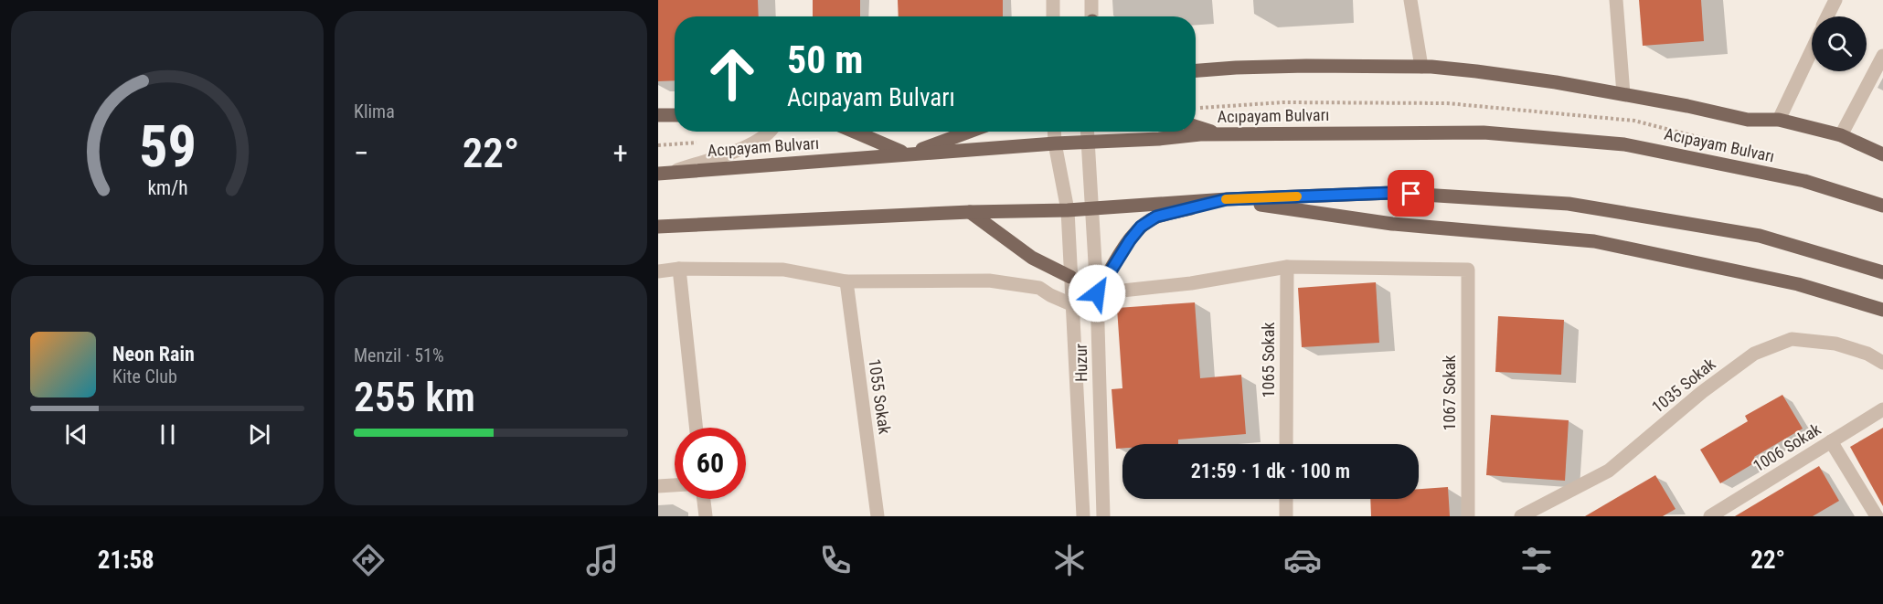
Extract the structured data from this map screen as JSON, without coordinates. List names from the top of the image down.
{
  "streets": {
    "main road": ["Acıpayam Bulvarı"],
    "street": [
      "1065 Sokak",
      "Huzur",
      "1035 Sokak",
      "1067 Sokak",
      "1055 Sokak",
      "1006 Sokak"
    ]
  },
  "crossings": [
    ["Acıpayam Bulvarı", "Huzur"],
    ["1065 Sokak", "1067 Sokak"]
  ],
  "page": {
    "tile": [
      "Klima",
      ["Menzil · 51%", "255 km"]
    ],
    "turn": ["50 m", "Acıpayam Bulvarı"],
    "heat": ["−", "22°", "+"],
    "song": ["Neon Rain", "Kite Club"],
    "limit": "60",
    "trip": "21:59 · 1 dk · 100 m",
    "tabs": ["21:58", "22°"],
    "gauge": ["59", "km/h"]
  }
}
